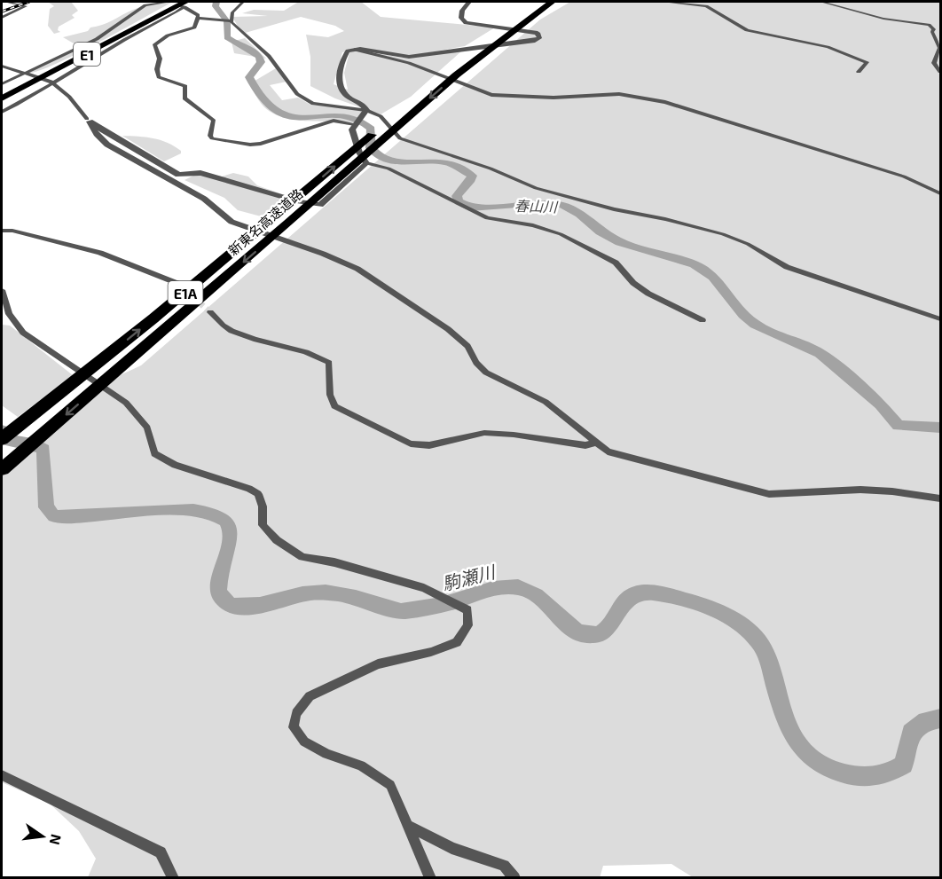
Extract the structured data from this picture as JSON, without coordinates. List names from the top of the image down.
{
  "streets": {
    "highway": ["E1", "新東名高速道路", "E1A"]
  },
  "water": ["春山川", "駒瀬川"],
  "north": "right"
}
